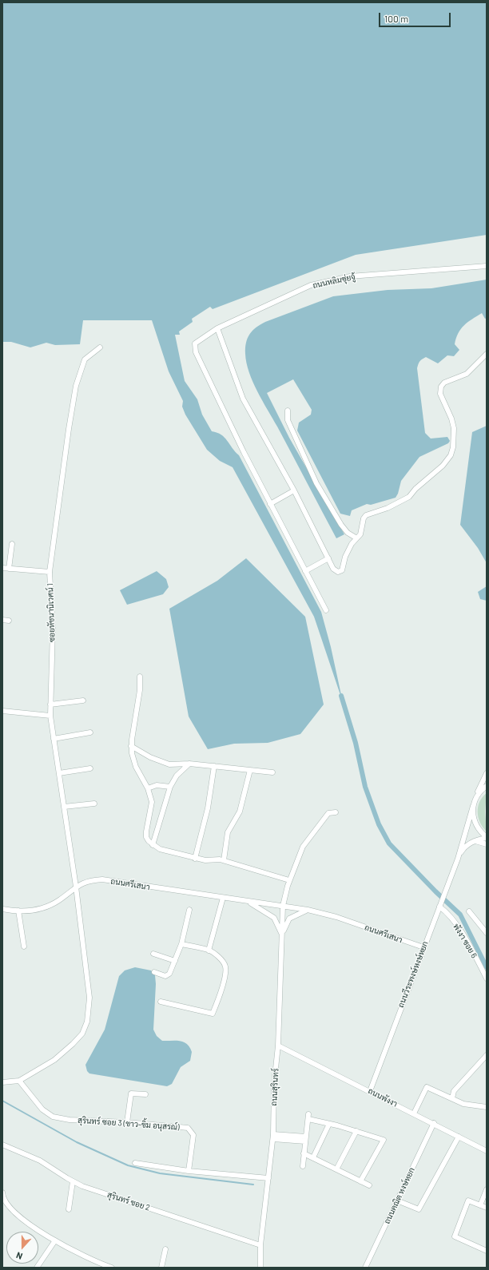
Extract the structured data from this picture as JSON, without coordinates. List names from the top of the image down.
{
  "streets": {
    "street": [
      "ถนนหลิมซุ่ยจู้",
      "ซอยหัชนานิเวศน์ 1",
      "ถนนศรีเสนา",
      "พังงา ซอย 6",
      "ถนนวีระพงษ์หงษ์หยก",
      "ถนนสุรินทร์",
      "ถนนพังงา",
      "สุรินทร์ ซอย 3 (ขาว-ขิ้ม อนุสรณ์)",
      "ถนนคณิต หงษ์หยก",
      "สุรินทร์ ซอย 2"
    ]
  },
  "crossings": [
    ["ซอยหัชนานิเวศน์ 1", "ถนนศรีเสนา"],
    ["ถนนศรีเสนา", "ถนนวีระพงษ์หงษ์หยก"],
    ["ถนนศรีเสนา", "ถนนสุรินทร์"],
    ["พังงา ซอย 6", "ถนนวีระพงษ์หงษ์หยก"],
    ["ถนนวีระพงษ์หงษ์หยก", "ถนนพังงา"],
    ["ถนนสุรินทร์", "ถนนพังงา"],
    ["ถนนสุรินทร์", "สุรินทร์ ซอย 2"],
    ["ถนนพังงา", "ถนนคณิต หงษ์หยก"]
  ],
  "scale_bar": "100 m",
  "north": "bottom"
}
